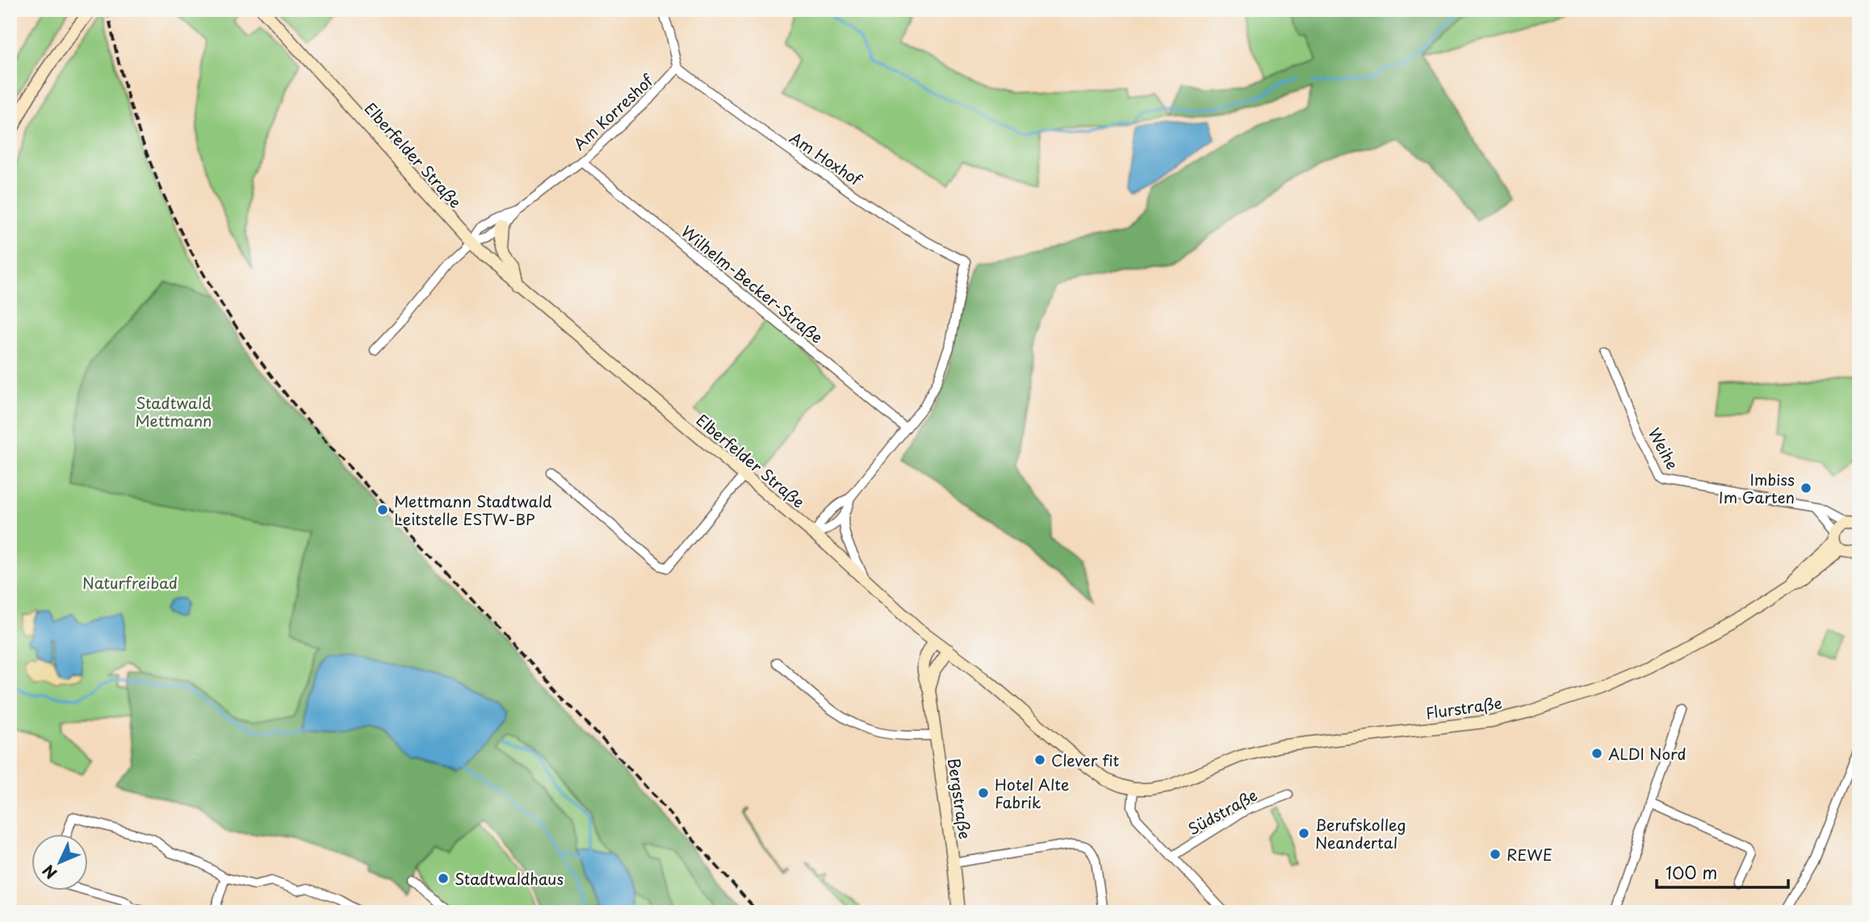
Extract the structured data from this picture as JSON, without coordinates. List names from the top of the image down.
{
  "streets": {
    "main road": ["Elberfelder Straße", "Flurstraße", "Bergstraße"],
    "street": [
      "Am Korreshof",
      "Am Hoxhof",
      "Wilhelm-Becker-Straße",
      "Weihe",
      "Südstraße"
    ]
  },
  "crossings": [
    ["Am Korreshof", "Elberfelder Straße"],
    ["Am Korreshof", "Am Hoxhof"],
    ["Am Korreshof", "Wilhelm-Becker-Straße"],
    ["Elberfelder Straße", "Flurstraße"],
    ["Elberfelder Straße", "Bergstraße"],
    ["Am Hoxhof", "Wilhelm-Becker-Straße"],
    ["Weihe", "Flurstraße"]
  ],
  "parks": ["Stadtwald Mettmann", "Naturfreibad"],
  "places": [
    "Imbiss Im Garten",
    "Mettmann Stadtwald Leitstelle ESTW-BP",
    "ALDI Nord",
    "Clever fit",
    "Hotel Alte Fabrik",
    "Berufskolleg Neandertal",
    "REWE",
    "Stadtwaldhaus"
  ],
  "scale_bar": "100 m",
  "north": "bottom left"
}
